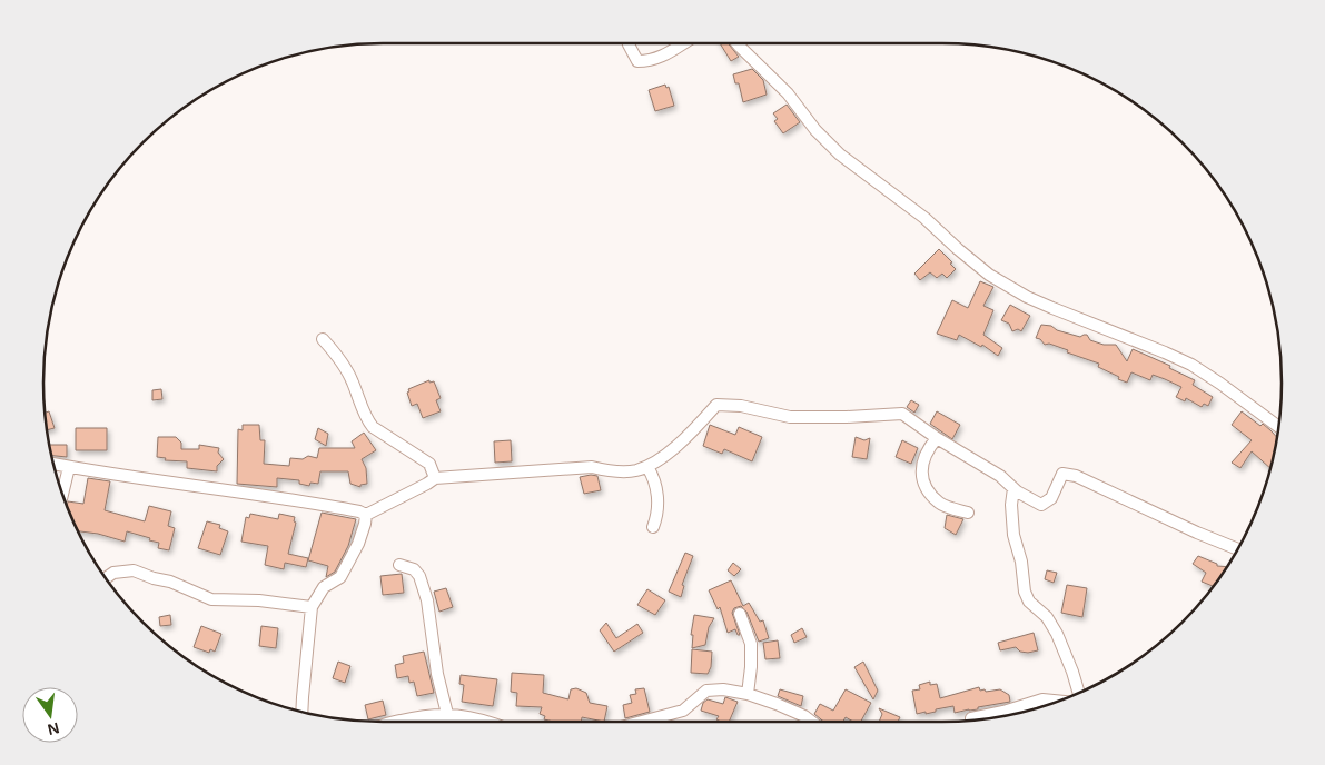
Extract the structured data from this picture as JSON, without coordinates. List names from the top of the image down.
{
  "north": "bottom"
}
